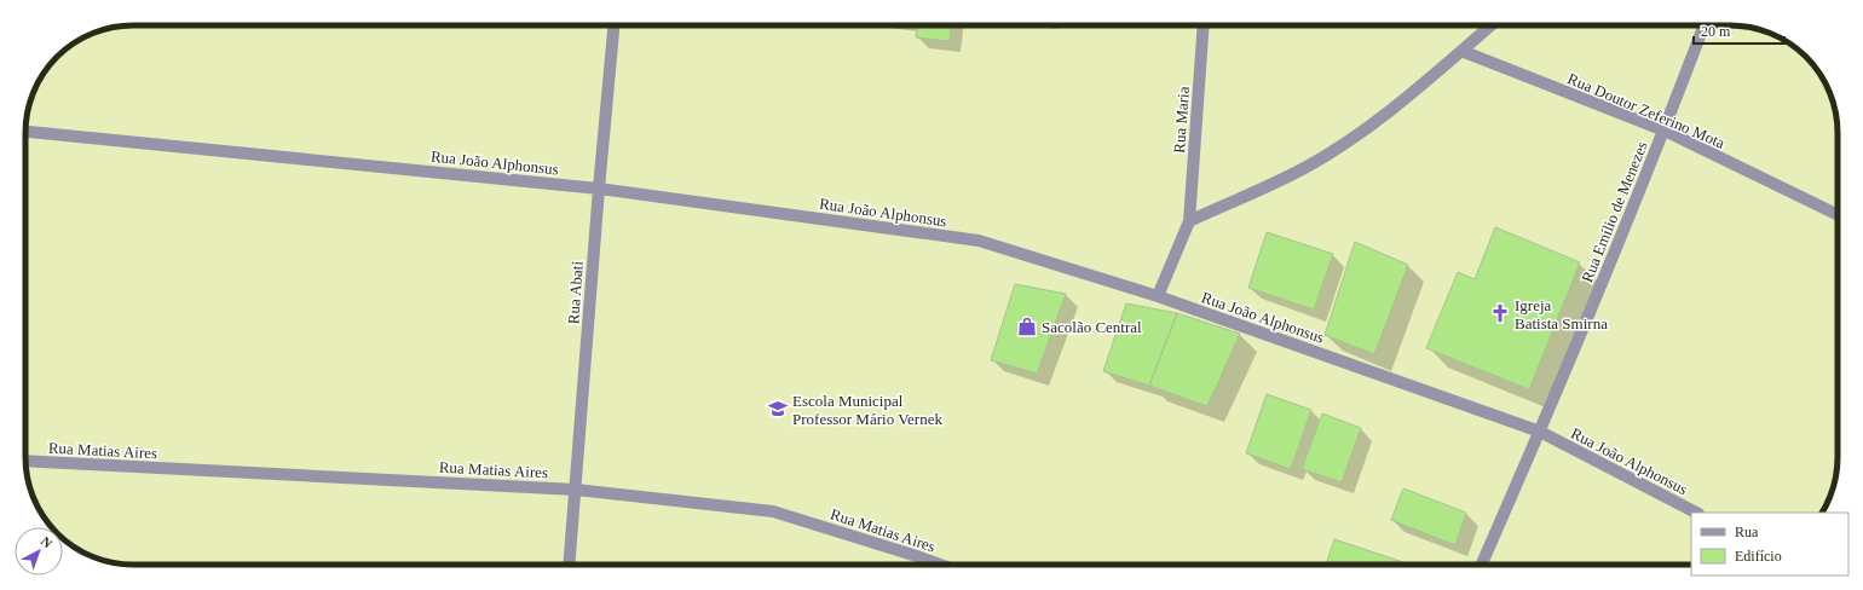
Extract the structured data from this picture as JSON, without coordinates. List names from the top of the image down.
{
  "streets": {
    "street": [
      "Rua Doutor Zeferino Mota",
      "Rua Maria",
      "Rua João Alphonsus",
      "Rua Emílio de Menezes",
      "Rua Abati",
      "Rua Matias Aires"
    ]
  },
  "crossings": [
    ["Rua Doutor Zeferino Mota", "Rua Emílio de Menezes"],
    ["Rua Maria", "Rua João Alphonsus"],
    ["Rua João Alphonsus", "Rua Emílio de Menezes"],
    ["Rua João Alphonsus", "Rua Abati"],
    ["Rua Abati", "Rua Matias Aires"]
  ],
  "places": {
    "church": ["Igreja Batista Smirna"],
    "shop": ["Sacolão Central"],
    "school or university": ["Escola Municipal Professor Mário Vernek"]
  },
  "legend": ["Rua", "Edifício"],
  "scale_bar": "20 m",
  "north": "top right"
}
